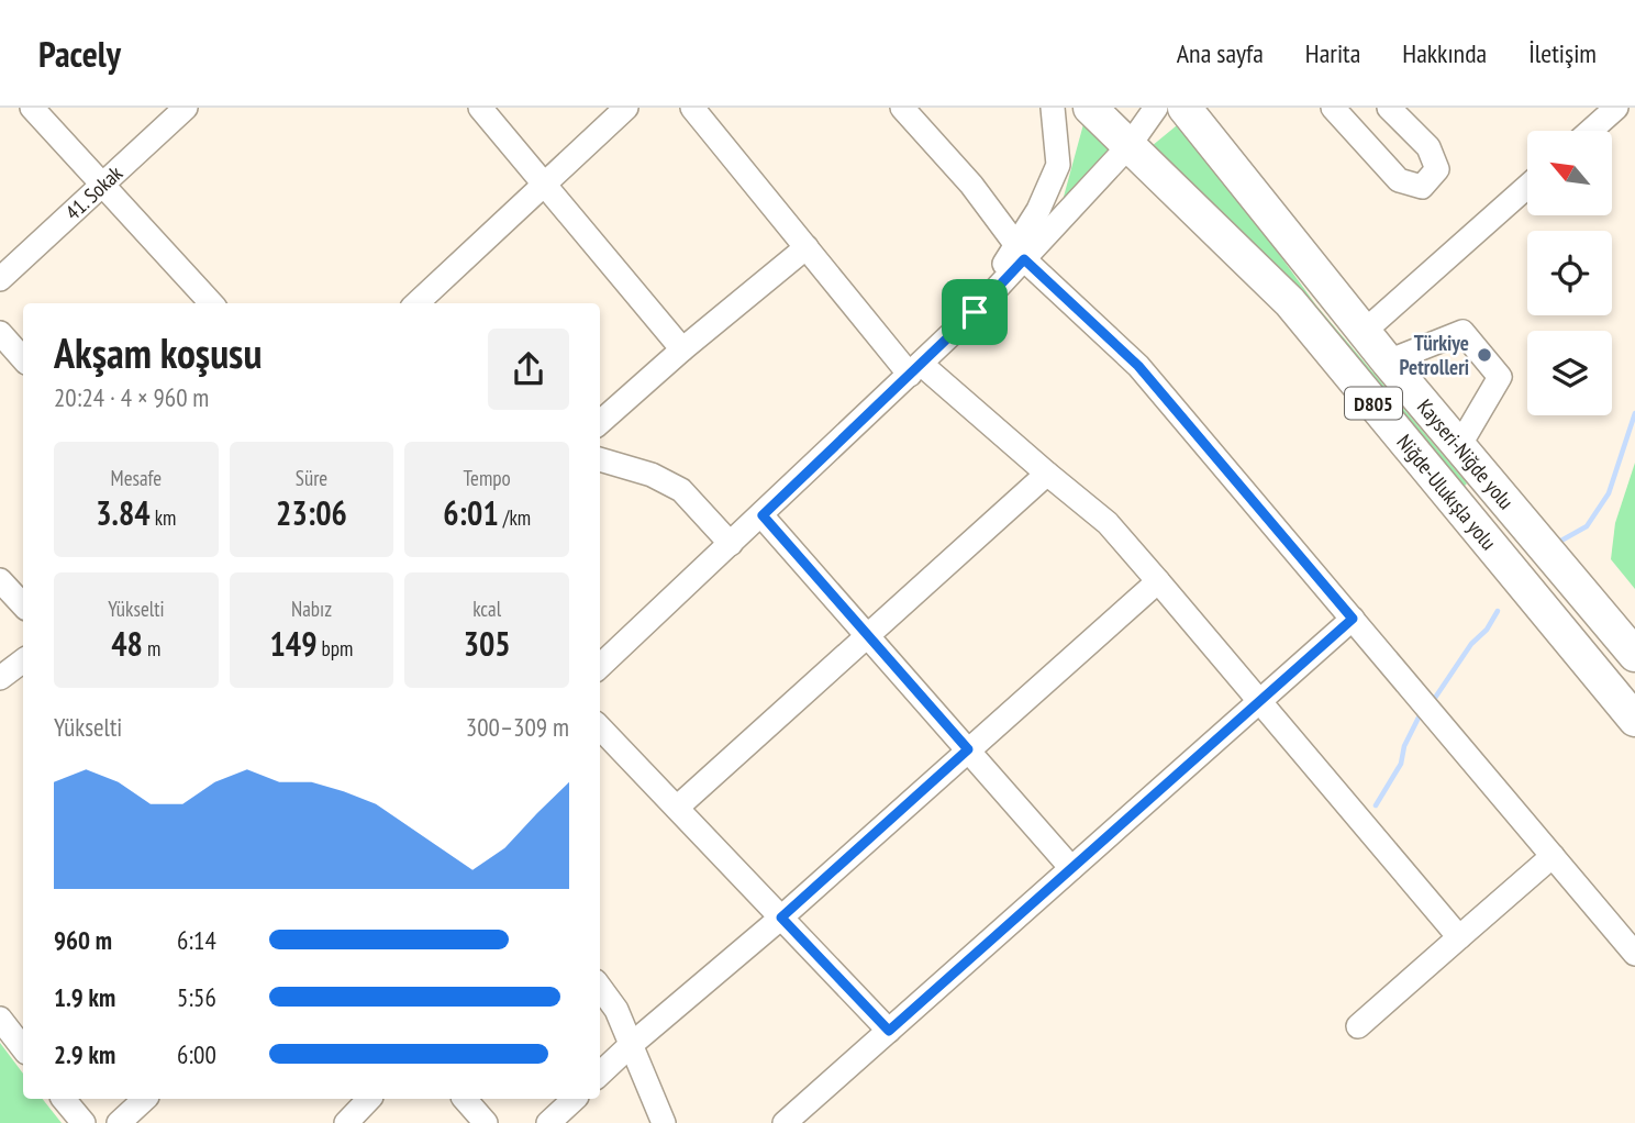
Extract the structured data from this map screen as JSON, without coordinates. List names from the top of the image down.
{
  "streets": {
    "highway": ["D805", "Kayseri-Niğde yolu", "Niğde-Ulukışla yolu"],
    "street": ["41. Sokak"]
  },
  "places": ["Türkiye Petrolleri"],
  "north": "top left",
  "page": {
    "header": "Pacely",
    "nav": [
      "Ana sayfa",
      "Harita",
      "Hakkında",
      "İletişim"
    ],
    "heading": ["Akşam koşusu", "20:24 · 4 × 960 m"],
    "stats": [
      ["Mesafe", "3.84 km"],
      ["Süre", "23:06"],
      ["Tempo", "6:01 /km"],
      ["Yükselti", "48 m"],
      ["Nabız", "149 bpm"],
      ["kcal", "305"]
    ],
    "chart": ["Yükselti", "300–309 m"],
    "list": [
      {
        "name": "960 m",
        "note": "6:14"
      },
      {
        "name": "1.9 km",
        "note": "5:56"
      },
      {
        "name": "2.9 km",
        "note": "6:00"
      }
    ]
  }
}
